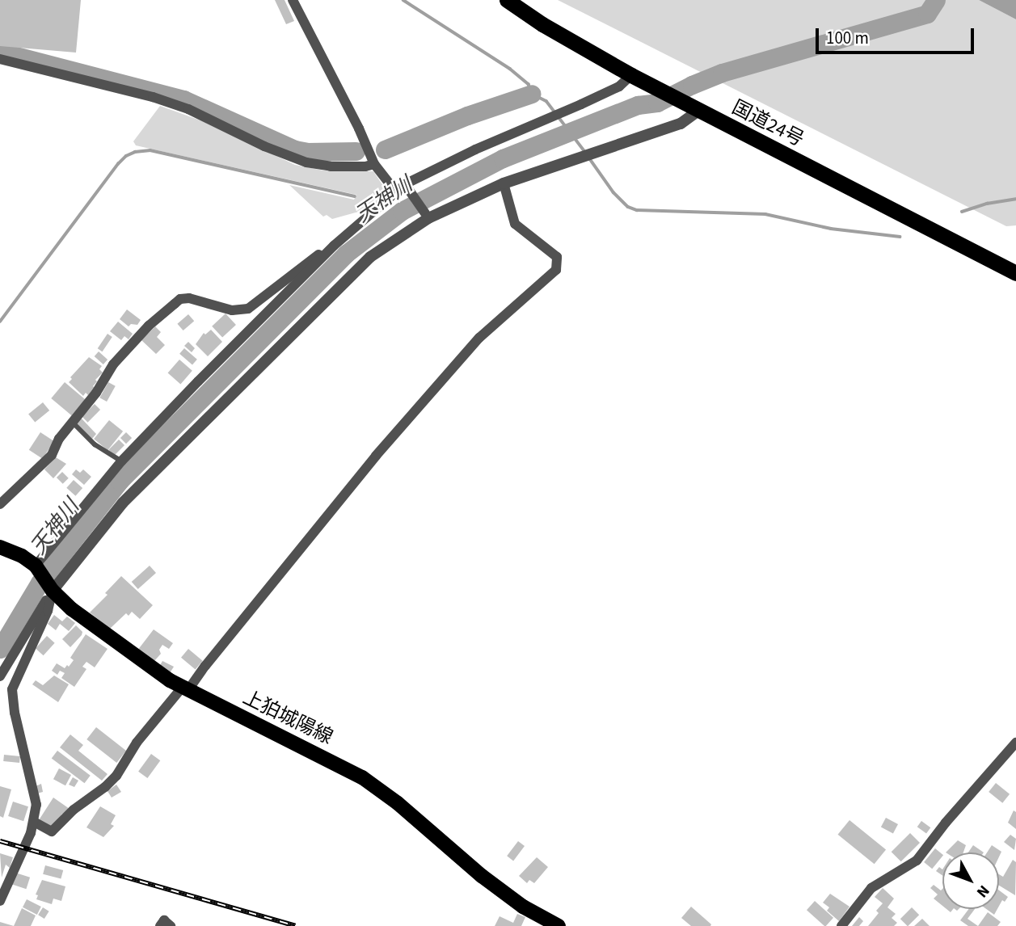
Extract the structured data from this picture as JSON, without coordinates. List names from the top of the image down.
{
  "streets": {
    "highway": ["国道24号"],
    "main road": ["上狛城陽線"]
  },
  "water": ["天神川"],
  "scale_bar": "100 m",
  "north": "bottom right"
}
